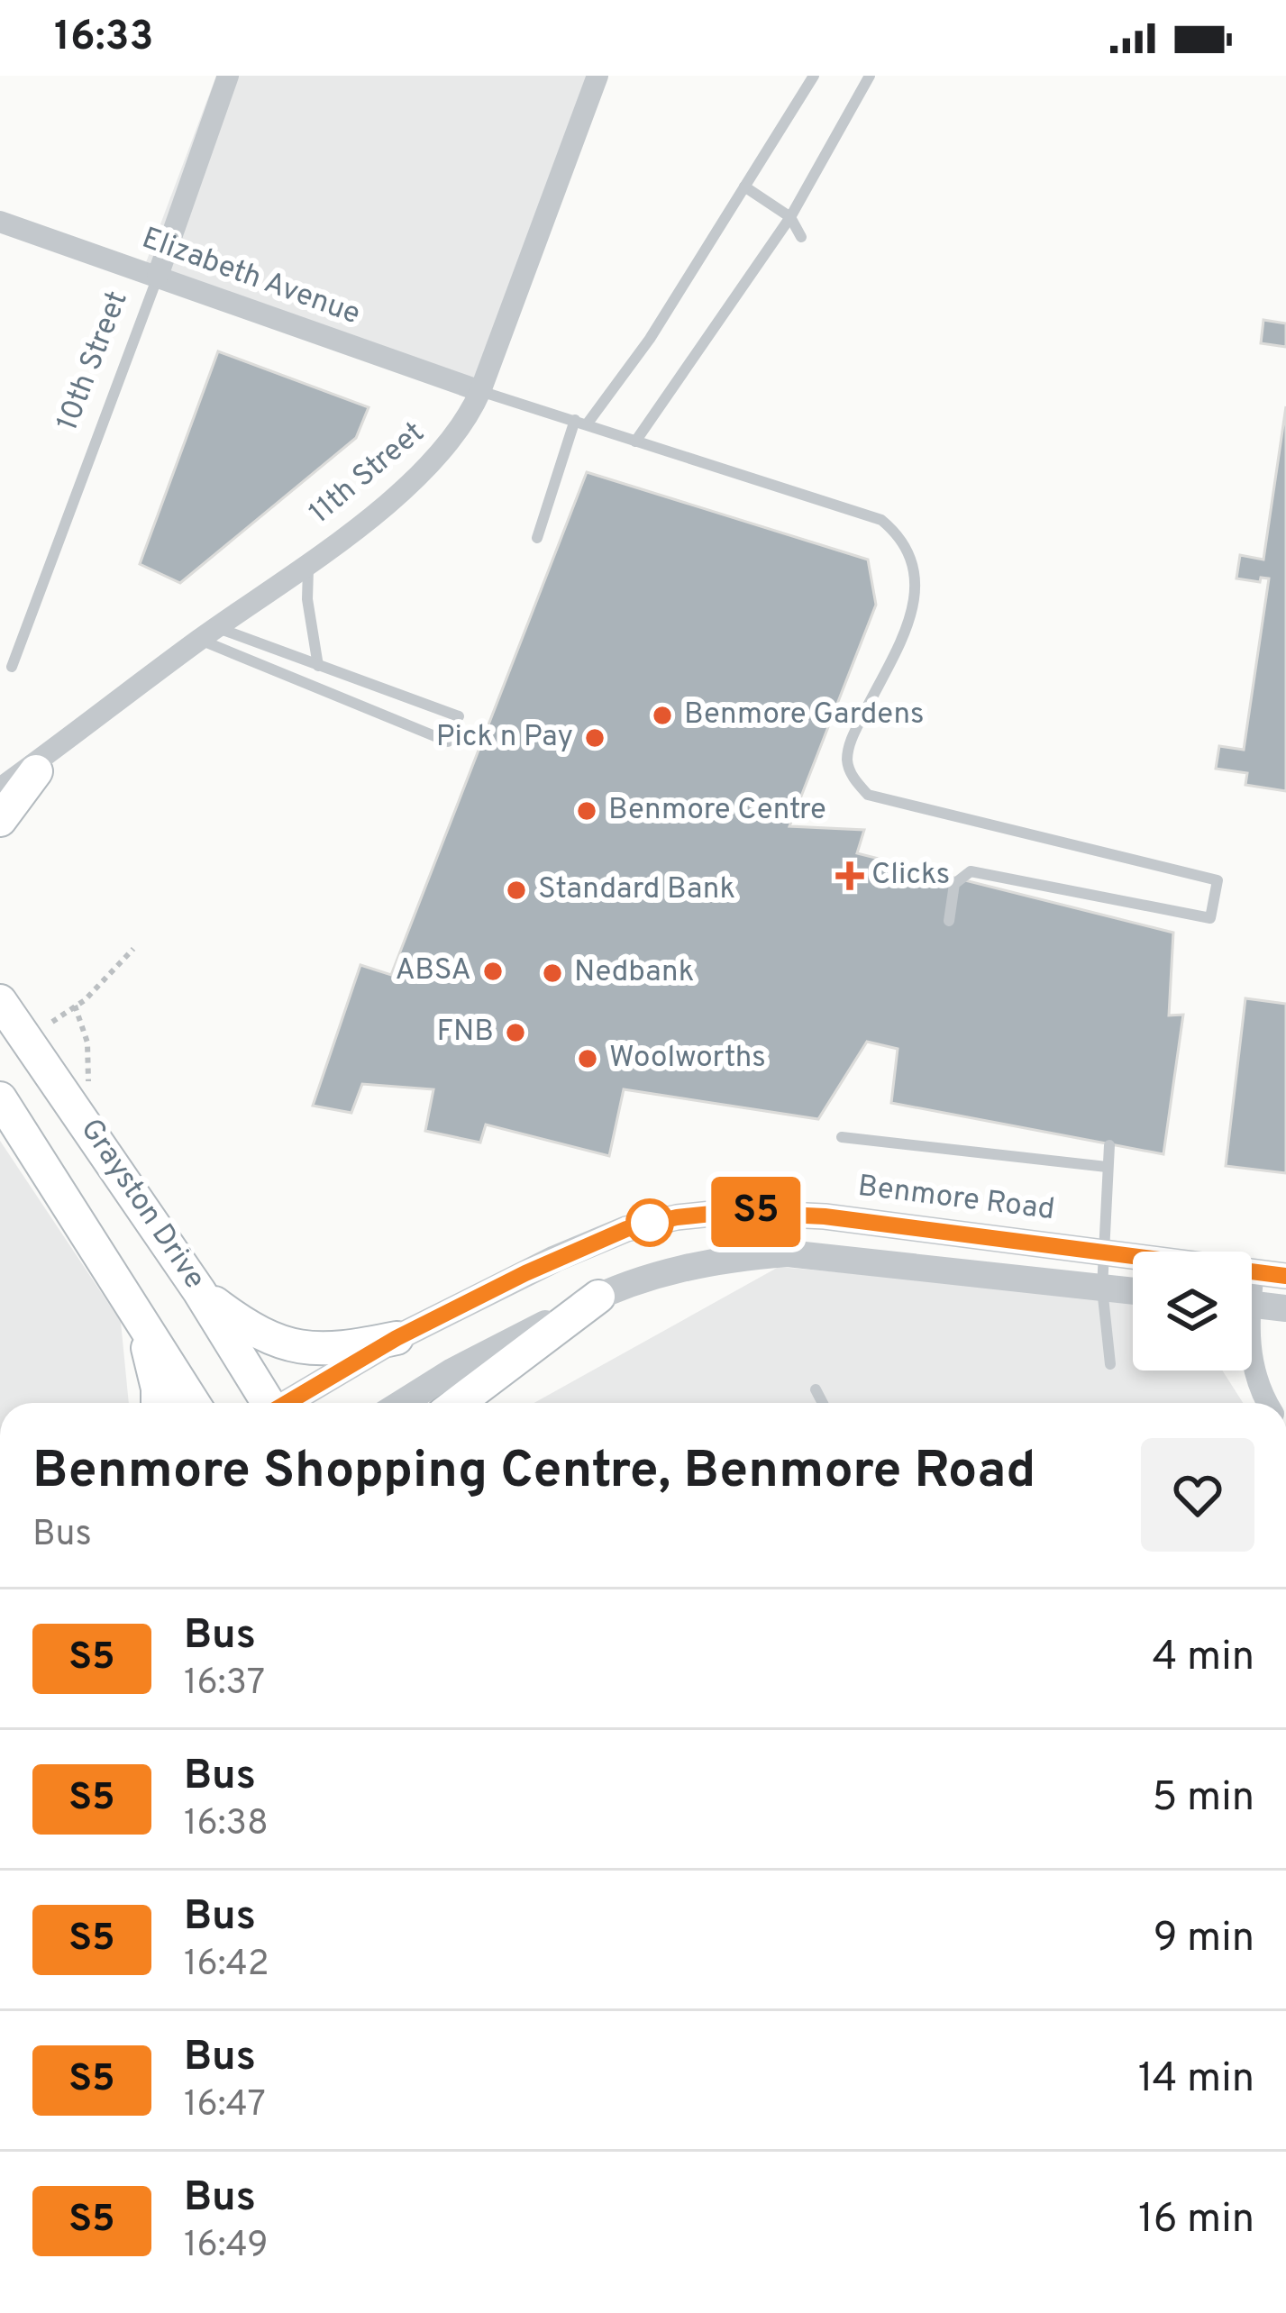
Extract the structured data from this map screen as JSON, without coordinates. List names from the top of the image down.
{
  "streets": {
    "main road": ["Grayston Drive"],
    "street": [
      "Elizabeth Avenue",
      "10th Street",
      "11th Street",
      "Benmore Road"
    ]
  },
  "crossings": [
    ["Elizabeth Avenue", "10th Street"],
    ["Elizabeth Avenue", "11th Street"]
  ],
  "places": {
    "other": [
      "Benmore Gardens",
      "Pick n Pay",
      "Benmore Centre",
      "Standard Bank",
      "ABSA",
      "Nedbank",
      "FNB",
      "Woolworths"
    ],
    "health": ["Clicks"]
  },
  "lines": ["bus line S5"],
  "page": {
    "status": "16:33",
    "on_map": "S5",
    "heading": ["Benmore Shopping Centre, Benmore Road", "Bus"],
    "list": [
      {
        "mark": "S5",
        "name": "Bus",
        "note": "16:37",
        "value": "4 min"
      },
      {
        "mark": "S5",
        "name": "Bus",
        "note": "16:38",
        "value": "5 min"
      },
      {
        "mark": "S5",
        "name": "Bus",
        "note": "16:42",
        "value": "9 min"
      },
      {
        "mark": "S5",
        "name": "Bus",
        "note": "16:47",
        "value": "14 min"
      },
      {
        "mark": "S5",
        "name": "Bus",
        "note": "16:49",
        "value": "16 min"
      }
    ]
  }
}
